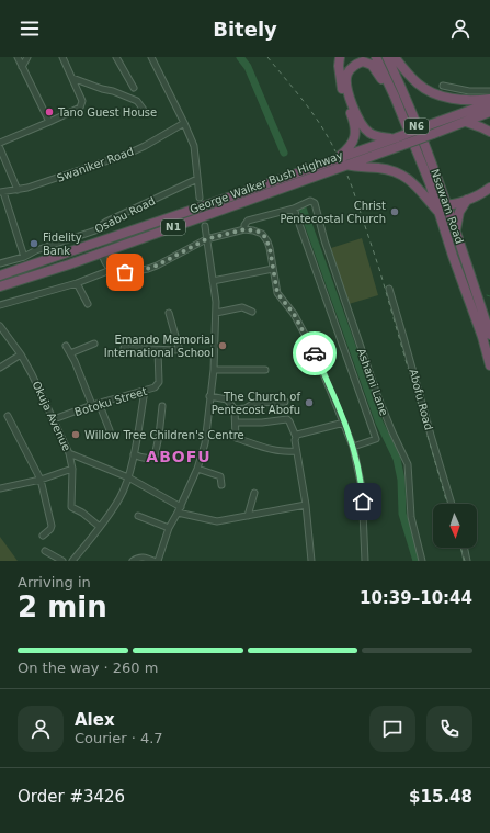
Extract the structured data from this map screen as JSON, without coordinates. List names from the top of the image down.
{
  "streets": {
    "highway": [
      "N6",
      "George Walker Bush Highway",
      "Nsawam Road",
      "N1"
    ],
    "street": [
      "Swaniker Road",
      "Osabu Road",
      "Ashami Lane",
      "Abofu Road",
      "Botoku Street",
      "Okuja Avenue"
    ]
  },
  "crossings": [
    ["Botoku Street", "Okuja Avenue"]
  ],
  "districts": ["ABOFU"],
  "places": [
    "Tano Guest House",
    "Christ Pentecostal Church",
    "Fidelity Bank",
    "Emando Memorial International School",
    "The Church of Pentecost Abofu",
    "Willow Tree Children's Centre"
  ],
  "north": "bottom",
  "page": {
    "header": "Bitely",
    "heading": ["2 min", "Arriving in", "10:39–10:44"],
    "panel": [
      "Alex",
      "Courier · 4.7",
      "Order #3426",
      "$15.48"
    ],
    "bar": "On the way · 260 m"
  }
}
